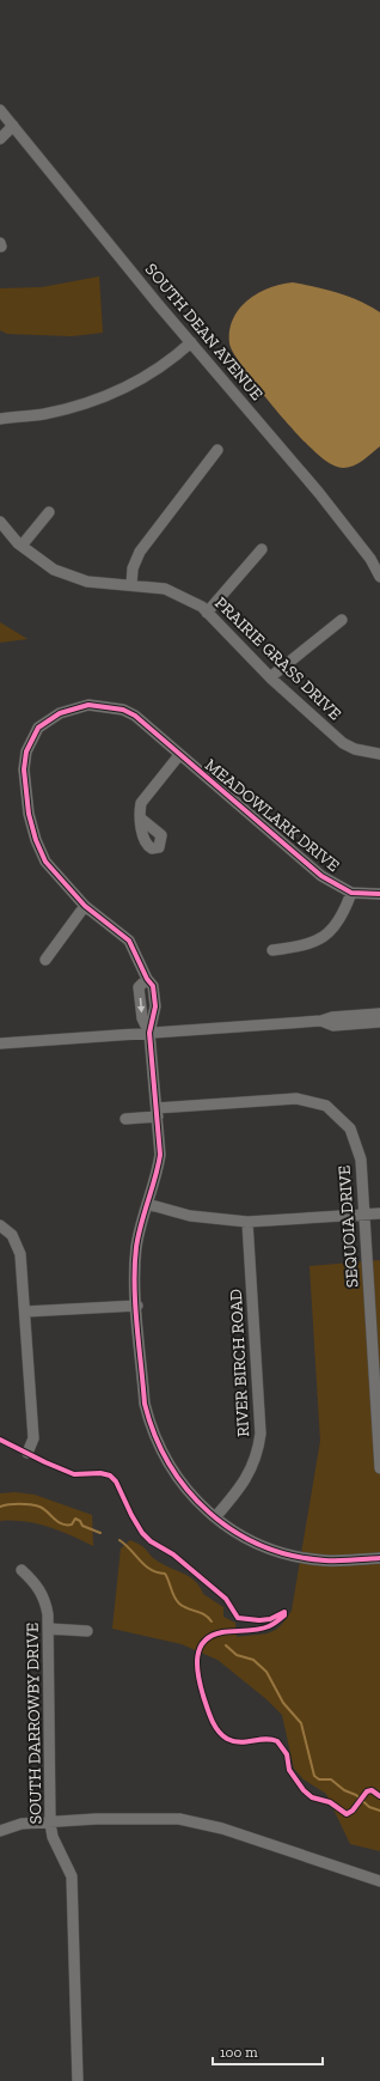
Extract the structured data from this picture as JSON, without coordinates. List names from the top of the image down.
{
  "streets": {
    "street": [
      "SOUTH DEAN AVENUE",
      "PRAIRIE GRASS DRIVE",
      "MEADOWLARK DRIVE",
      "SEQUOIA DRIVE",
      "RIVER BIRCH ROAD",
      "SOUTH DARROWBY DRIVE"
    ]
  },
  "scale_bar": "100 m"
}
